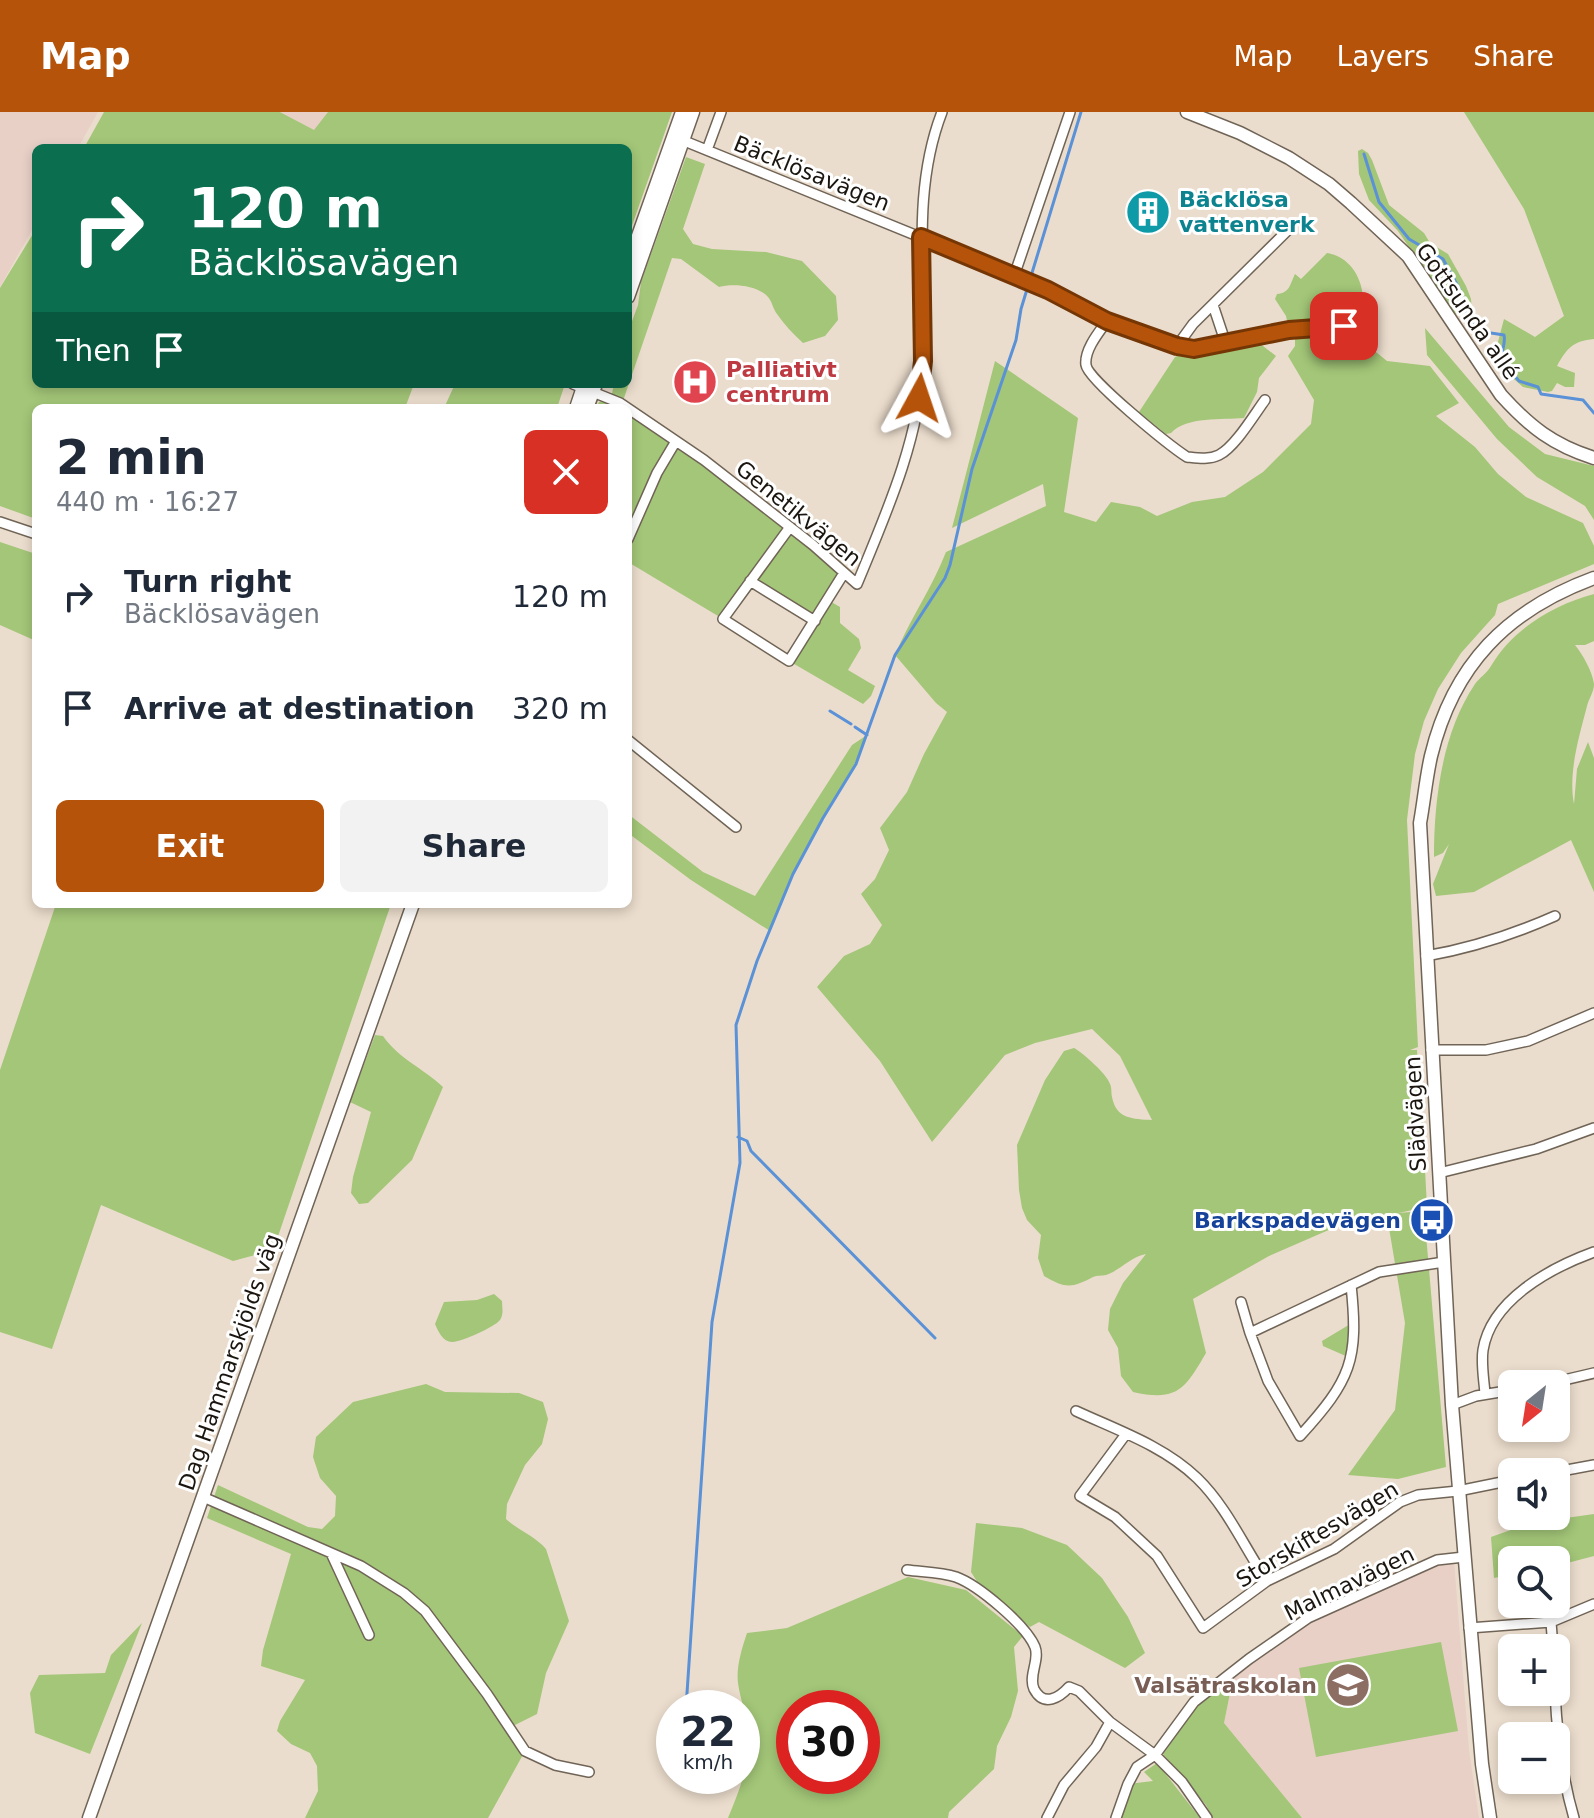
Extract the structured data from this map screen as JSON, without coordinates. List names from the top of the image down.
{
  "streets": {
    "street": [
      "Bäcklösavägen",
      "Gottsunda allé",
      "Genetikvägen",
      "Slädvägen",
      "Dag Hammarskjölds väg",
      "Storskiftesvägen",
      "Malmavägen"
    ]
  },
  "crossings": [
    ["Bäcklösavägen", "Genetikvägen"],
    ["Slädvägen", "Storskiftesvägen"],
    ["Slädvägen", "Malmavägen"]
  ],
  "places": {
    "building": ["Bäcklösa vattenverk"],
    "hospital": ["Palliativt centrum"],
    "bus stop": ["Barkspadevägen"],
    "school or university": ["Valsätraskolan"]
  },
  "north": "bottom left",
  "page": {
    "header": "Map",
    "nav": ["Map", "Layers", "Share"],
    "turn": ["120 m", "Bäcklösavägen"],
    "then": "Then",
    "heading": ["2 min", "440 m · 16:27"],
    "list": [
      {
        "name": "Turn right",
        "note": "Bäcklösavägen",
        "value": "120 m"
      },
      {
        "name": "Arrive at destination",
        "value": "320 m"
      }
    ],
    "buttons": ["Exit", "Share"],
    "map_buttons": ["+", "−"],
    "speed": "22 km/h",
    "limit": "30"
  }
}
